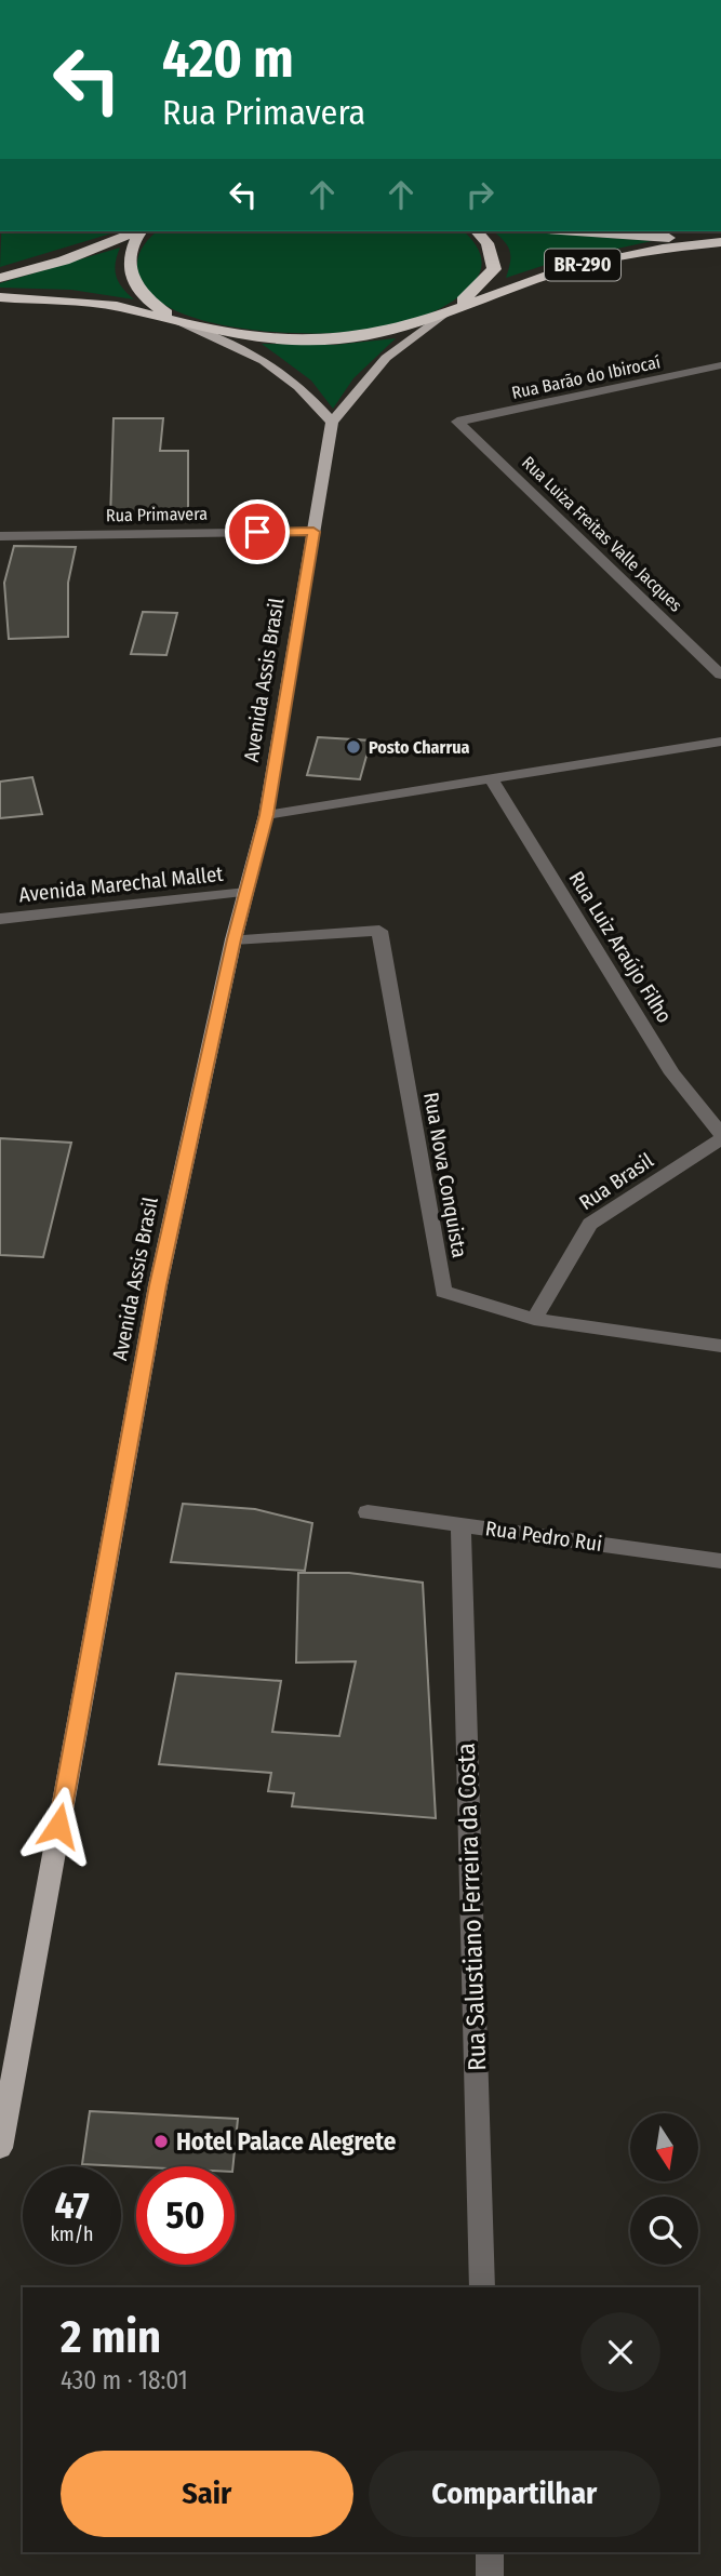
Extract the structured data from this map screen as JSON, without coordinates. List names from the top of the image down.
{
  "streets": {
    "highway": ["BR-290"],
    "main road": ["Avenida Assis Brasil"],
    "street": [
      "Rua Barão do Ibirocaí",
      "Rua Primavera",
      "Rua Luiza Freitas Valle Jacques",
      "Avenida Marechal Mallet",
      "Rua Luiz Araújo Filho",
      "Rua Nova Conquista",
      "Rua Brasil",
      "Rua Pedro Rui",
      "Rua Salustiano Ferreira da Costa"
    ]
  },
  "crossings": [
    ["Rua Barão do Ibirocaí", "Rua Luiza Freitas Valle Jacques"],
    ["Rua Primavera", "Avenida Assis Brasil"],
    ["Avenida Assis Brasil", "Avenida Marechal Mallet"],
    ["Avenida Assis Brasil", "Rua Nova Conquista"],
    ["Rua Luiz Araújo Filho", "Rua Brasil"],
    ["Rua Nova Conquista", "Rua Brasil"],
    ["Rua Pedro Rui", "Rua Salustiano Ferreira da Costa"]
  ],
  "places": ["Posto Charrua", "Hotel Palace Alegrete"],
  "north": "bottom",
  "page": {
    "turn": ["420 m", "Rua Primavera"],
    "speed": "47 km/h",
    "limit": "50",
    "heading": ["2 min", "430 m · 18:01"],
    "buttons": ["Sair", "Compartilhar"]
  }
}
